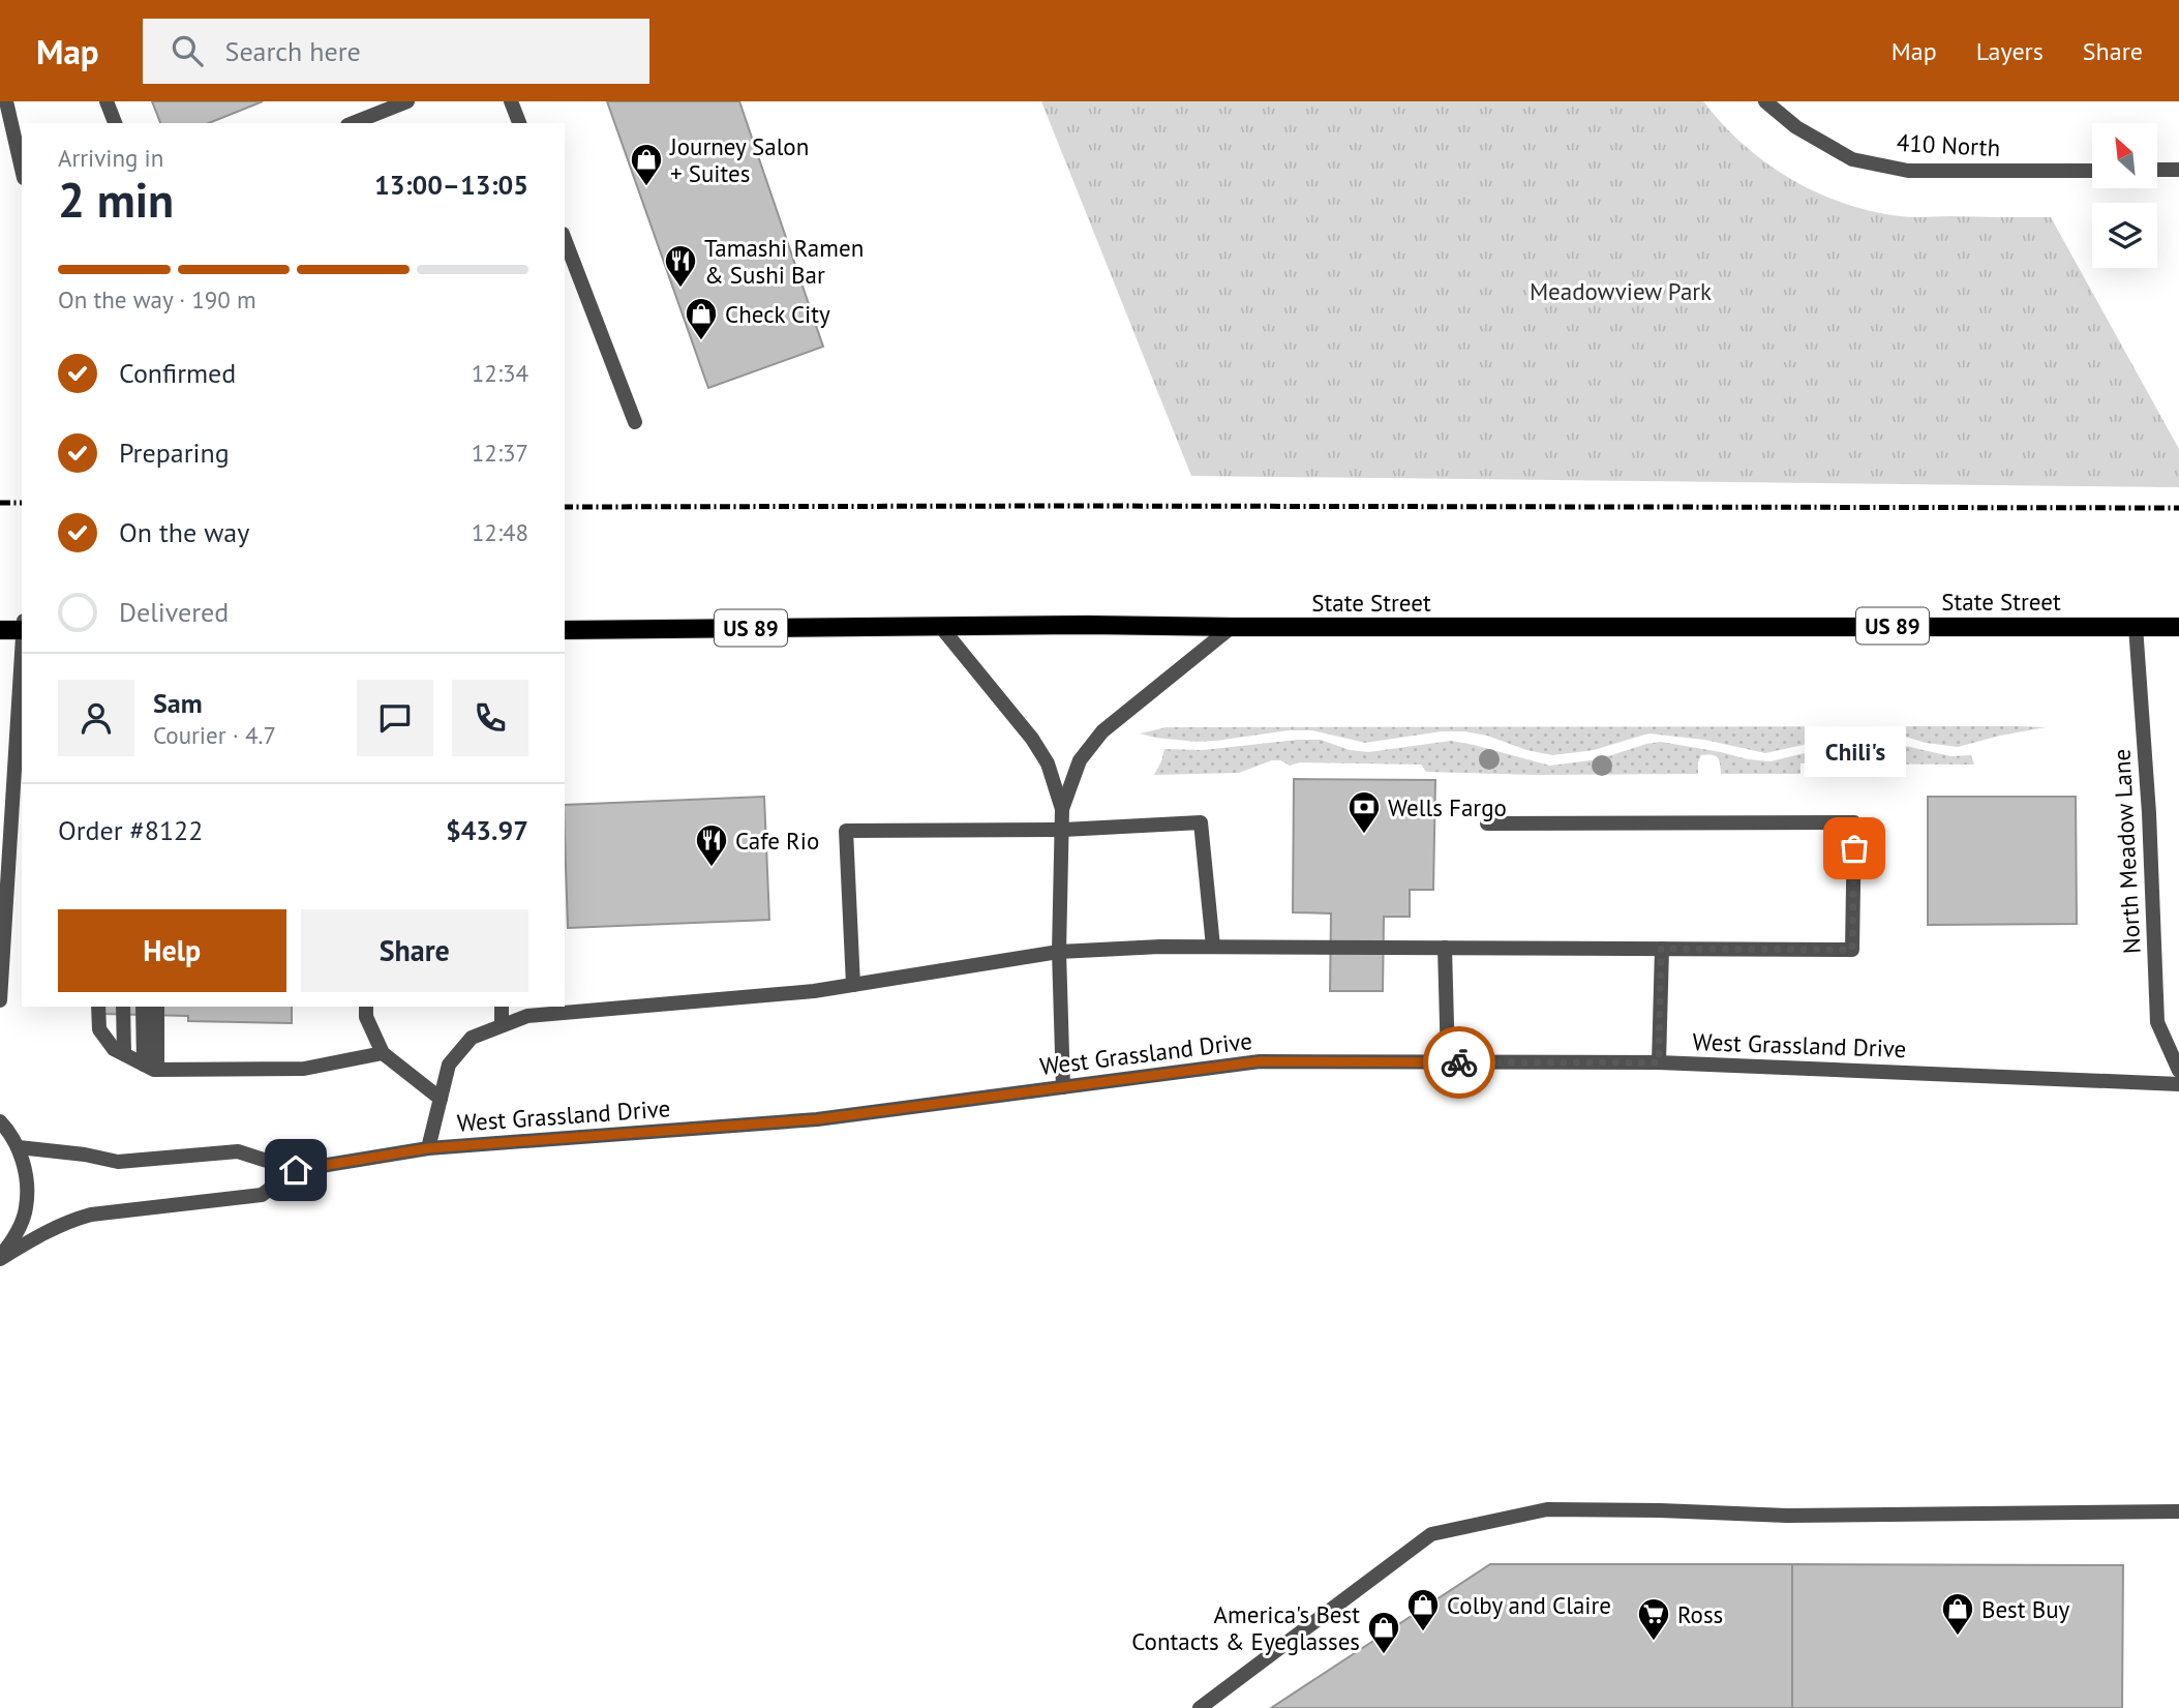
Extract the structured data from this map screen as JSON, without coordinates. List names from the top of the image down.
{
  "streets": {
    "main road": ["State Street", "US 89"],
    "street": ["410 North", "North Meadow Lane", "West Grassland Drive"]
  },
  "crossings": [
    ["State Street", "North Meadow Lane"]
  ],
  "parks": ["Meadowview Park"],
  "places": {
    "shop": [
      "Journey Salon + Suites",
      "Check City",
      "Colby and Claire",
      "Best Buy",
      "America's Best Contacts & Eyeglasses"
    ],
    "restaurant": ["Tamashi Ramen & Sushi Bar", "Cafe Rio"],
    "bank": ["Wells Fargo"],
    "other": ["Chili's"],
    "supermarket": ["Ross"]
  },
  "north": "top left",
  "page": {
    "header": "Map",
    "search": "Search here",
    "nav": ["Map", "Layers", "Share"],
    "heading": ["2 min", "Arriving in", "13:00–13:05"],
    "panel": [
      "Sam",
      "Courier · 4.7",
      "Order #8122",
      "$43.97"
    ],
    "bar": "On the way · 190 m",
    "list": [
      ["Confirmed", "12:34"],
      ["Preparing", "12:37"],
      ["On the way", "12:48"],
      "Delivered"
    ],
    "bubble": "Chili's",
    "buttons": ["Help", "Share"]
  }
}
